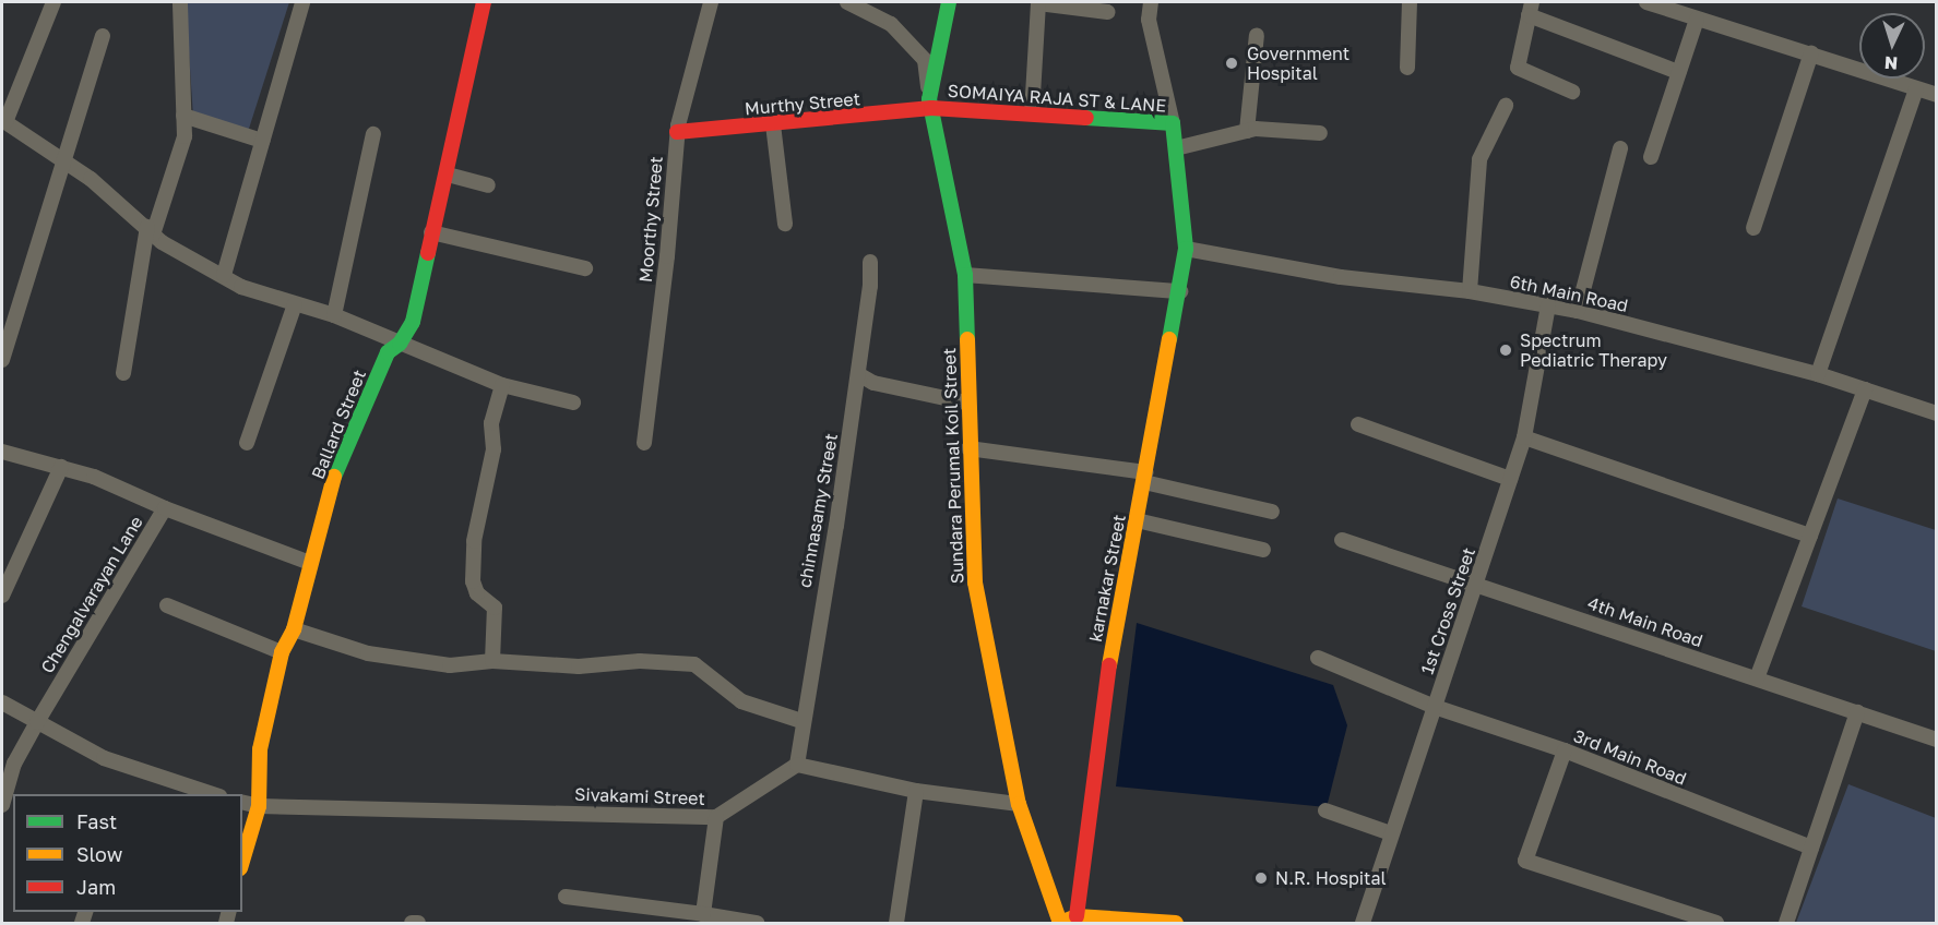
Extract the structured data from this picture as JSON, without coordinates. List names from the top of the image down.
{
  "streets": {
    "street": [
      "SOMAIYA RAJA ST & LANE",
      "Murthy Street",
      "Moorthy Street",
      "6th Main Road",
      "Ballard Street",
      "Sundara Perumal Koil Street",
      "chinnasamy Street",
      "karnakar Street",
      "Chengalvarayan Lane",
      "1st Cross Street",
      "4th Main Road",
      "3rd Main Road",
      "Sivakami Street"
    ]
  },
  "crossings": [
    ["SOMAIYA RAJA ST & LANE", "Murthy Street"],
    ["SOMAIYA RAJA ST & LANE", "6th Main Road"],
    ["SOMAIYA RAJA ST & LANE", "Sundara Perumal Koil Street"],
    ["SOMAIYA RAJA ST & LANE", "karnakar Street"],
    ["Murthy Street", "Moorthy Street"],
    ["Murthy Street", "Sundara Perumal Koil Street"],
    ["6th Main Road", "karnakar Street"],
    ["6th Main Road", "1st Cross Street"],
    ["Ballard Street", "Chengalvarayan Lane"],
    ["Ballard Street", "Sivakami Street"],
    ["chinnasamy Street", "Sivakami Street"],
    ["1st Cross Street", "4th Main Road"],
    ["1st Cross Street", "3rd Main Road"]
  ],
  "places": ["Government Hospital", "Spectrum Pediatric Therapy", "N.R. Hospital"],
  "legend": ["Fast", "Slow", "Jam"],
  "north": "bottom"
}
